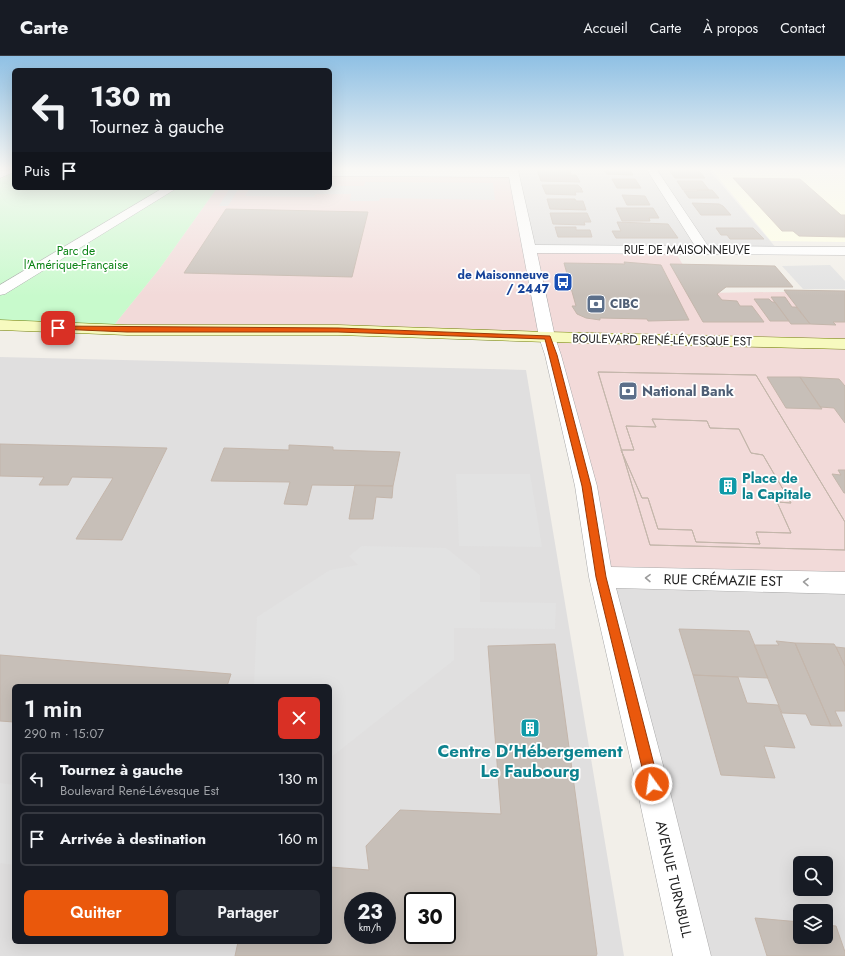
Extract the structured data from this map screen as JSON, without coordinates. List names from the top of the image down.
{
  "streets": {
    "main road": ["BOULEVARD RENÉ-LÉVESQUE EST"],
    "street": ["RUE DE MAISONNEUVE", "RUE CRÉMAZIE EST", "AVENUE TURNBULL"]
  },
  "crossings": [
    ["RUE DE MAISONNEUVE", "AVENUE TURNBULL"],
    ["BOULEVARD RENÉ-LÉVESQUE EST", "AVENUE TURNBULL"],
    ["RUE CRÉMAZIE EST", "AVENUE TURNBULL"]
  ],
  "one_way": ["RUE CRÉMAZIE EST"],
  "parks": ["Parc de l'Amérique-Française"],
  "places": {
    "bus stop": ["de Maisonneuve / 2447"],
    "bank": ["CIBC", "National Bank"],
    "building": ["Place de la Capitale", "Centre D'Hébergement Le Faubourg"]
  },
  "page": {
    "header": "Carte",
    "nav": [
      "Accueil",
      "Carte",
      "À propos",
      "Contact"
    ],
    "turn": ["130 m", "Tournez à gauche"],
    "then": "Puis",
    "heading": ["1 min", "290 m · 15:07"],
    "list": [
      {
        "name": "Tournez à gauche",
        "note": "Boulevard René-Lévesque Est",
        "value": "130 m"
      },
      {
        "name": "Arrivée à destination",
        "value": "160 m"
      }
    ],
    "buttons": ["Quitter", "Partager"],
    "speed": "23 km/h",
    "limit": "30"
  }
}
